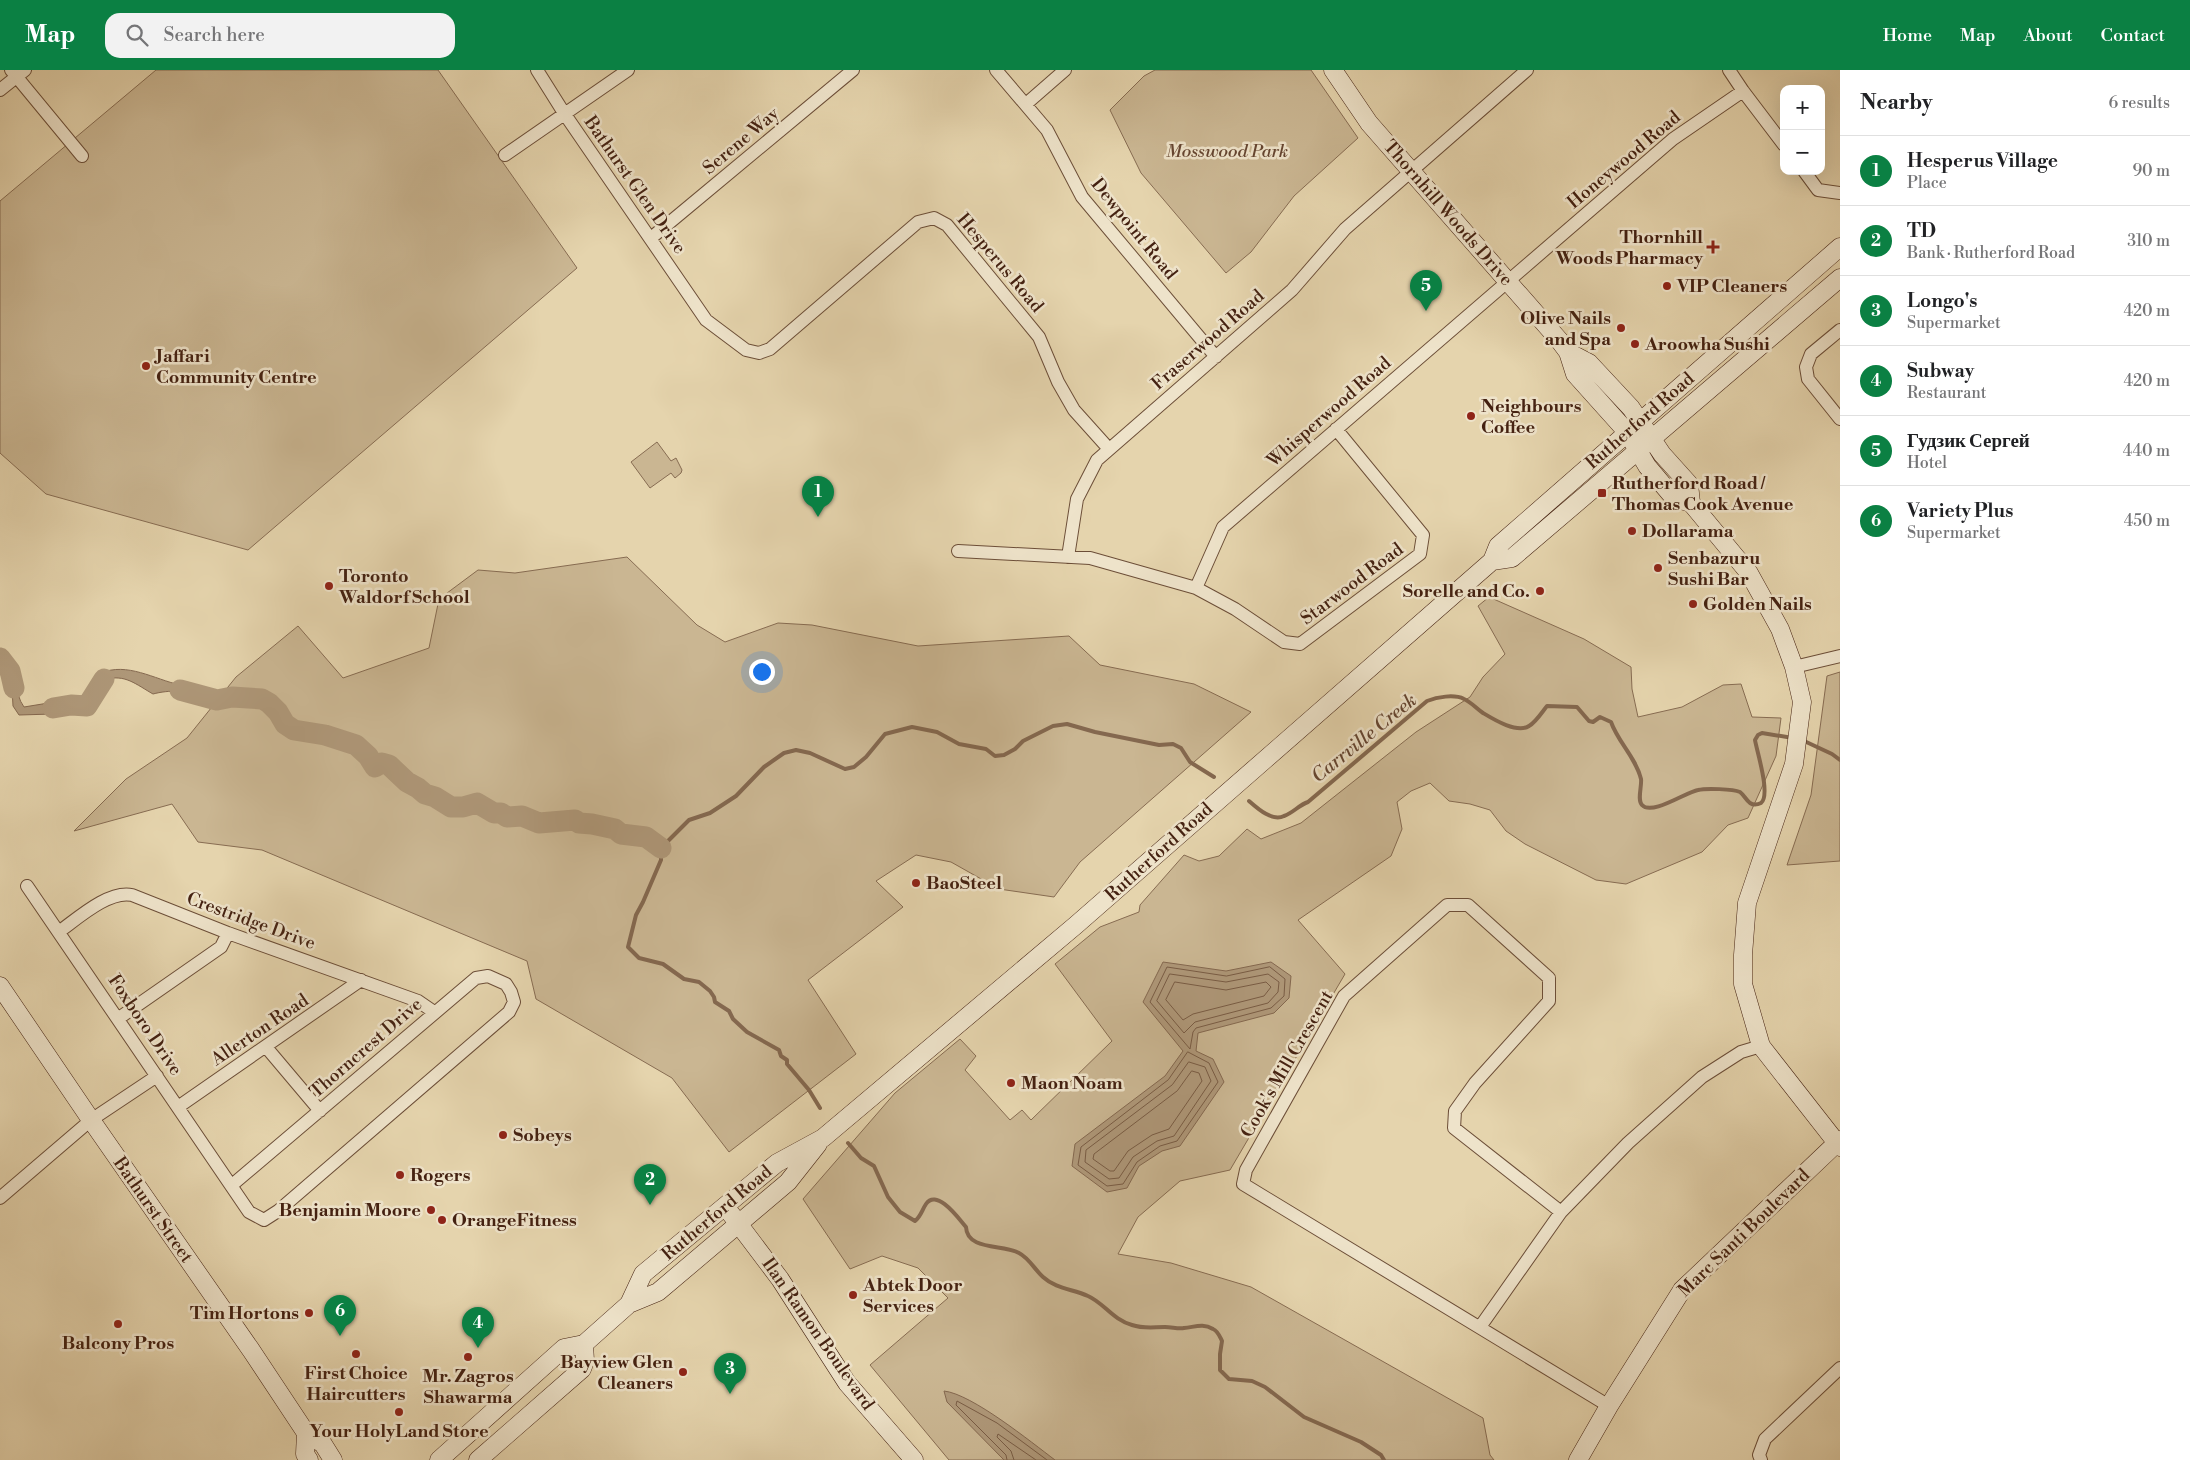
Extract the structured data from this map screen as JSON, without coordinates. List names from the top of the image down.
{
  "streets": {
    "main road": [
      "Thornhill Woods Drive",
      "Rutherford Road",
      "Bathurst Street",
      "Marc Santi Boulevard",
      "Ilan Ramon Boulevard"
    ],
    "street": [
      "Serene Way",
      "Honeywood Road",
      "Bathurst Glen Drive",
      "Dewpoint Road",
      "Hesperus Road",
      "Fraserwood Road",
      "Whisperwood Road",
      "Starwood Road",
      "Crestridge Drive",
      "Foxboro Drive",
      "Allerton Road",
      "Thorncrest Drive",
      "Cook's Mill Crescent"
    ]
  },
  "crossings": [
    ["Serene Way", "Bathurst Glen Drive"],
    ["Honeywood Road", "Thornhill Woods Drive"],
    ["Honeywood Road", "Whisperwood Road"],
    ["Bathurst Glen Drive", "Hesperus Road"],
    ["Thornhill Woods Drive", "Fraserwood Road"],
    ["Thornhill Woods Drive", "Whisperwood Road"],
    ["Thornhill Woods Drive", "Rutherford Road"],
    ["Dewpoint Road", "Fraserwood Road"],
    ["Hesperus Road", "Fraserwood Road"],
    ["Fraserwood Road", "Starwood Road"],
    ["Whisperwood Road", "Starwood Road"],
    ["Rutherford Road", "Ilan Ramon Boulevard"],
    ["Crestridge Drive", "Foxboro Drive"],
    ["Crestridge Drive", "Allerton Road"],
    ["Crestridge Drive", "Thorncrest Drive"],
    ["Foxboro Drive", "Allerton Road"],
    ["Foxboro Drive", "Thorncrest Drive"],
    ["Cook's Mill Crescent", "Marc Santi Boulevard"]
  ],
  "water": ["Carrville Creek"],
  "parks": ["Mosswood Park"],
  "places": {
    "health": ["Thornhill Woods Pharmacy"],
    "other": [
      "VIP Cleaners",
      "Olive Nails and Spa",
      "Aroowha Sushi",
      "Jaffari Community Centre",
      "Neighbours Coffee",
      "Dollarama",
      "Senbazuru Sushi Bar",
      "Toronto Waldorf School",
      "Sorelle and Co.",
      "Golden Nails",
      "BaoSteel",
      "Maon Noam",
      "Sobeys",
      "Rogers",
      "Benjamin Moore",
      "OrangeFitness",
      "Abtek Door Services",
      "Tim Hortons",
      "Balcony Pros",
      "First Choice Haircutters",
      "Mr. Zagros Shawarma",
      "Bayview Glen Cleaners",
      "Your HolyLand Store"
    ],
    "transit": ["Rutherford Road / Thomas Cook Avenue"]
  },
  "page": {
    "header": "Map",
    "search": "Search here",
    "nav": [
      "Home",
      "Map",
      "About",
      "Contact"
    ],
    "heading": ["Nearby", "6 results"],
    "map_buttons": ["+", "−"],
    "list": [
      {
        "mark": "1",
        "name": "Hesperus Village",
        "note": "Place",
        "value": "90 m"
      },
      {
        "mark": "2",
        "name": "TD",
        "note": "Bank · Rutherford Road",
        "value": "310 m"
      },
      {
        "mark": "3",
        "name": "Longo's",
        "note": "Supermarket",
        "value": "420 m"
      },
      {
        "mark": "4",
        "name": "Subway",
        "note": "Restaurant",
        "value": "420 m"
      },
      {
        "mark": "5",
        "name": "Гудзик Сергей",
        "note": "Hotel",
        "value": "440 m"
      },
      {
        "mark": "6",
        "name": "Variety Plus",
        "note": "Supermarket",
        "value": "450 m"
      }
    ],
    "pins": [
      "5",
      "1",
      "2",
      "6",
      "4",
      "3"
    ]
  }
}
